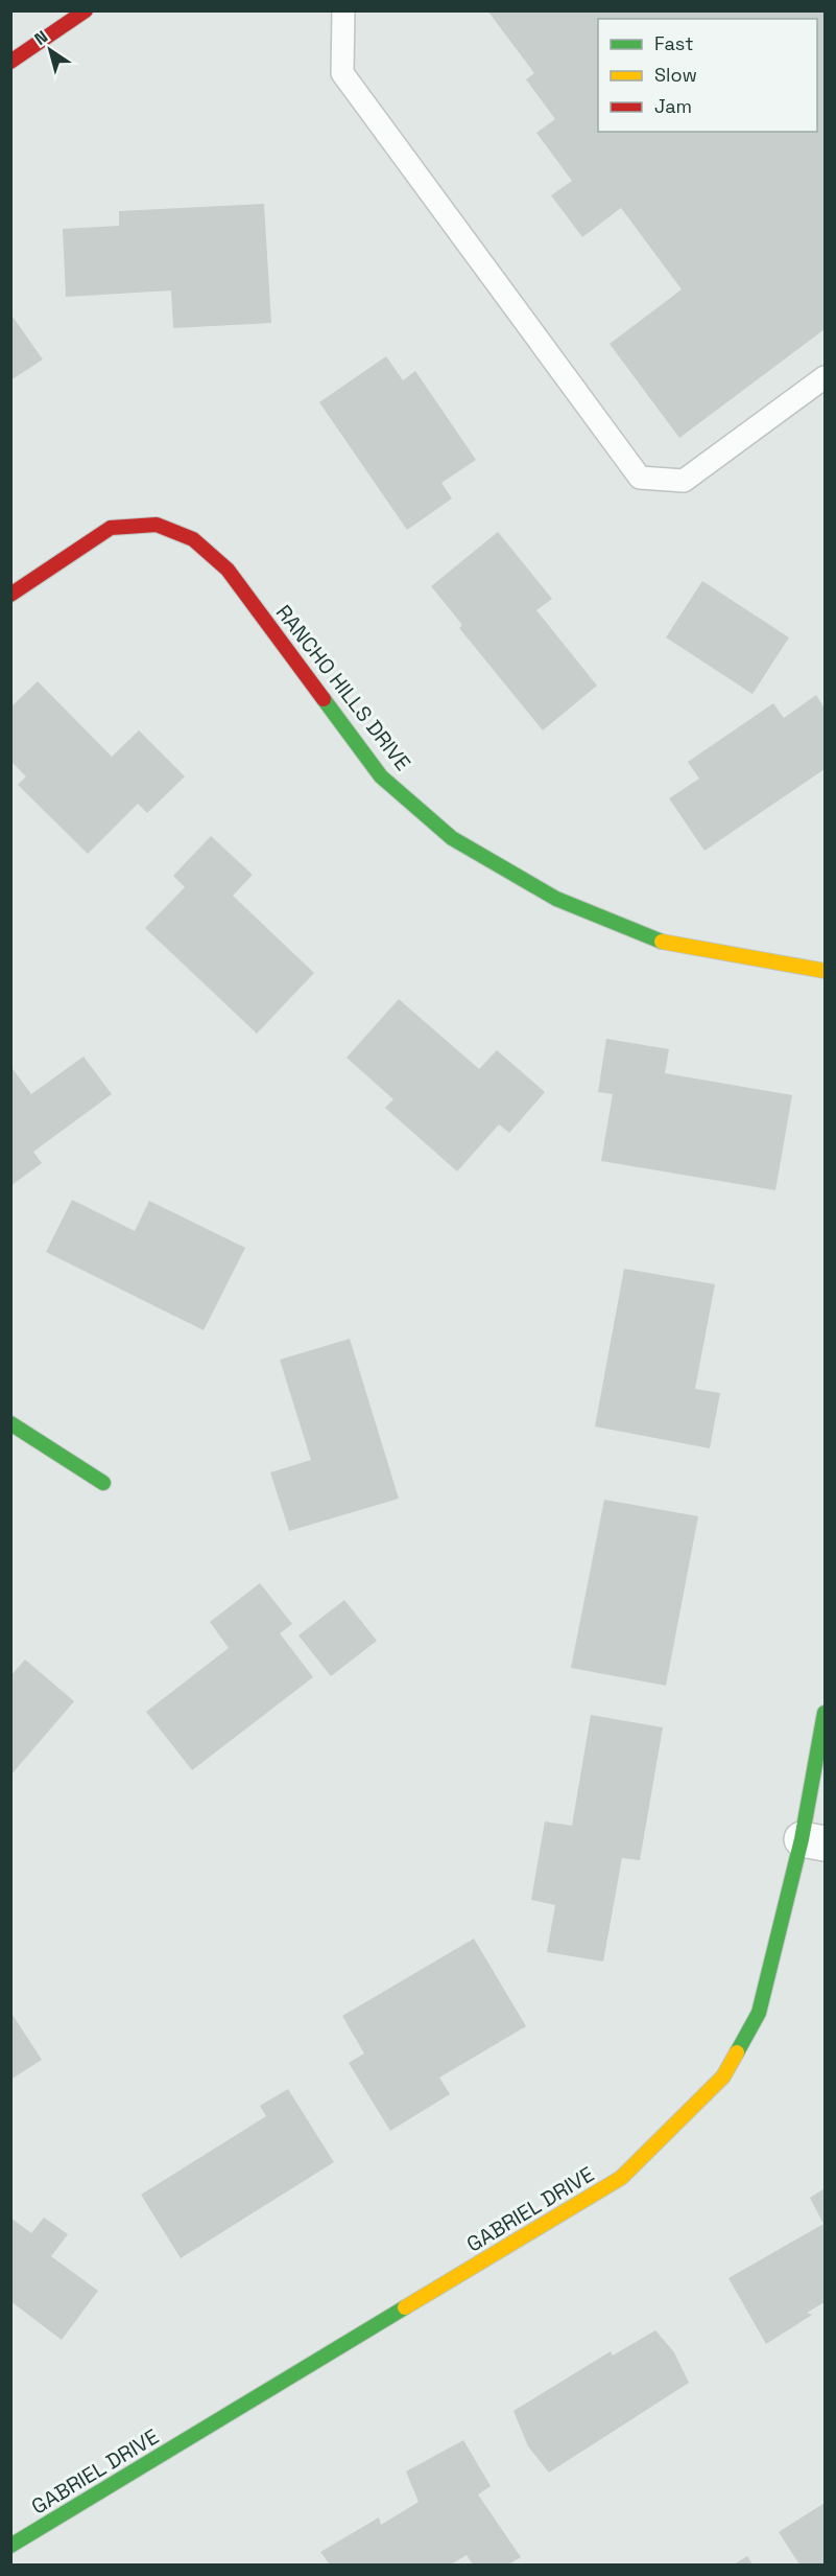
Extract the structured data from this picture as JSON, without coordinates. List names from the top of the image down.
{
  "streets": {
    "street": ["RANCHO HILLS DRIVE", "GABRIEL DRIVE"]
  },
  "legend": ["Fast", "Slow", "Jam"],
  "north": "top left"
}
